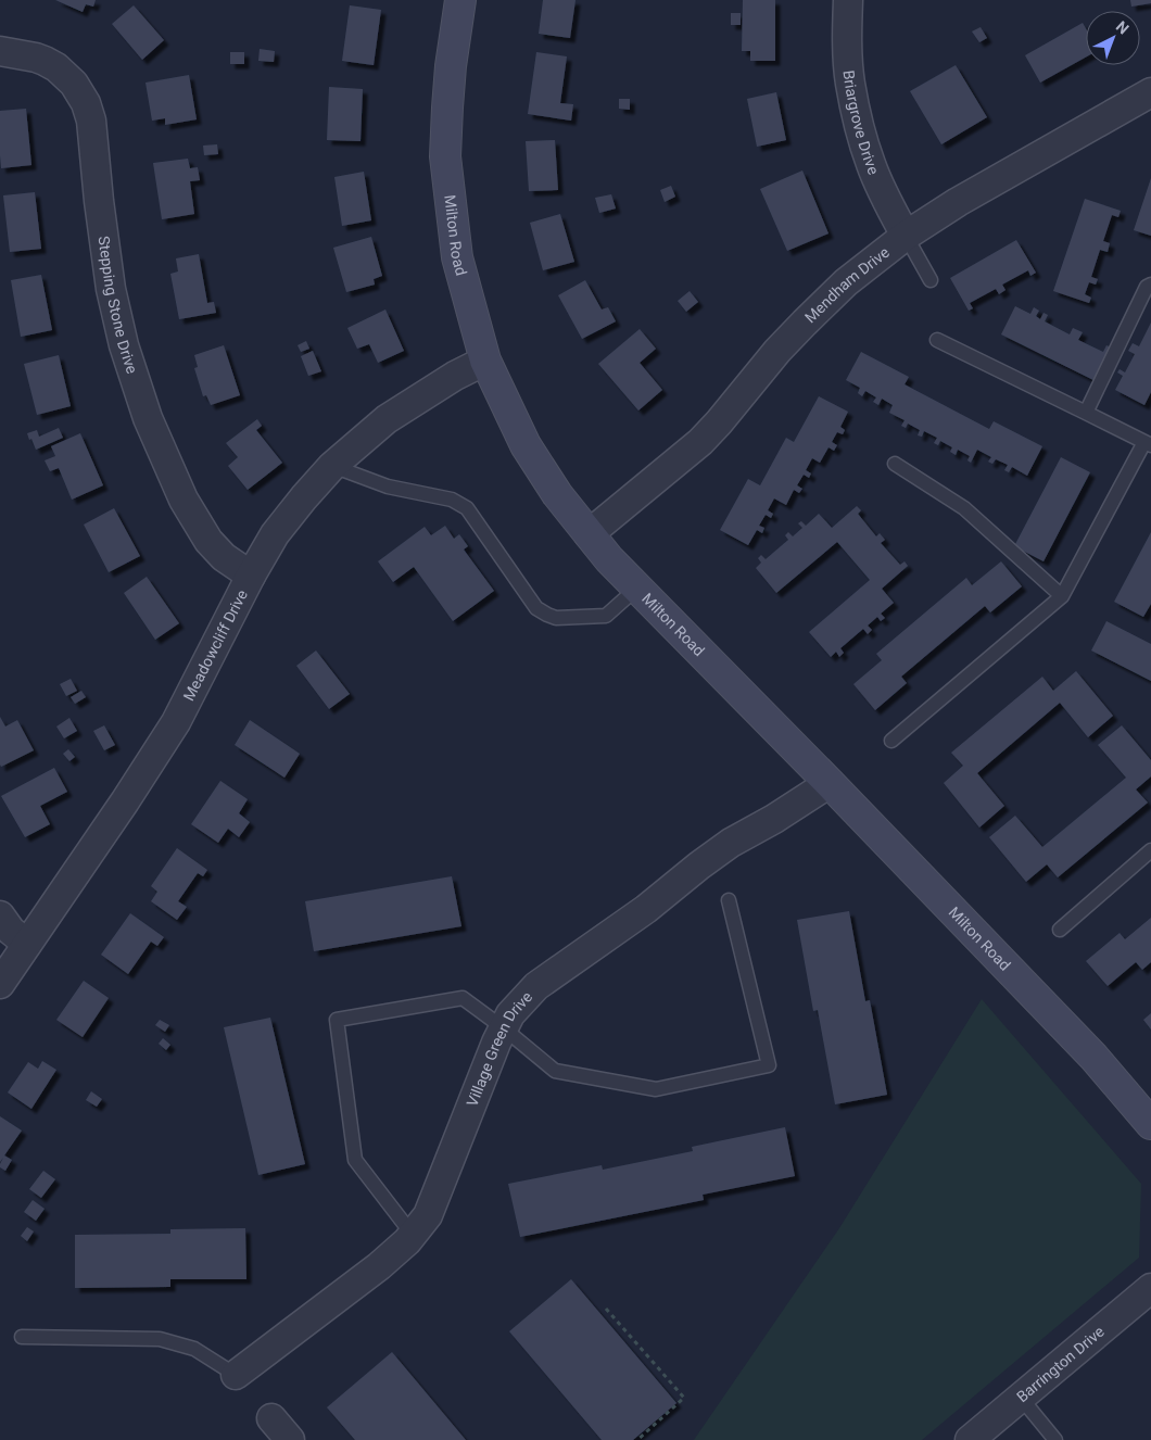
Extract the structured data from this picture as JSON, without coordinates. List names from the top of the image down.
{
  "streets": {
    "street": [
      "Briargrove Drive",
      "Milton Road",
      "Mendham Drive",
      "Stepping Stone Drive",
      "Meadowcliff Drive",
      "Village Green Drive",
      "Barrington Drive"
    ]
  },
  "crossings": [
    ["Briargrove Drive", "Mendham Drive"],
    ["Milton Road", "Mendham Drive"],
    ["Milton Road", "Meadowcliff Drive"],
    ["Milton Road", "Village Green Drive"],
    ["Stepping Stone Drive", "Meadowcliff Drive"]
  ],
  "north": "top right"
}
